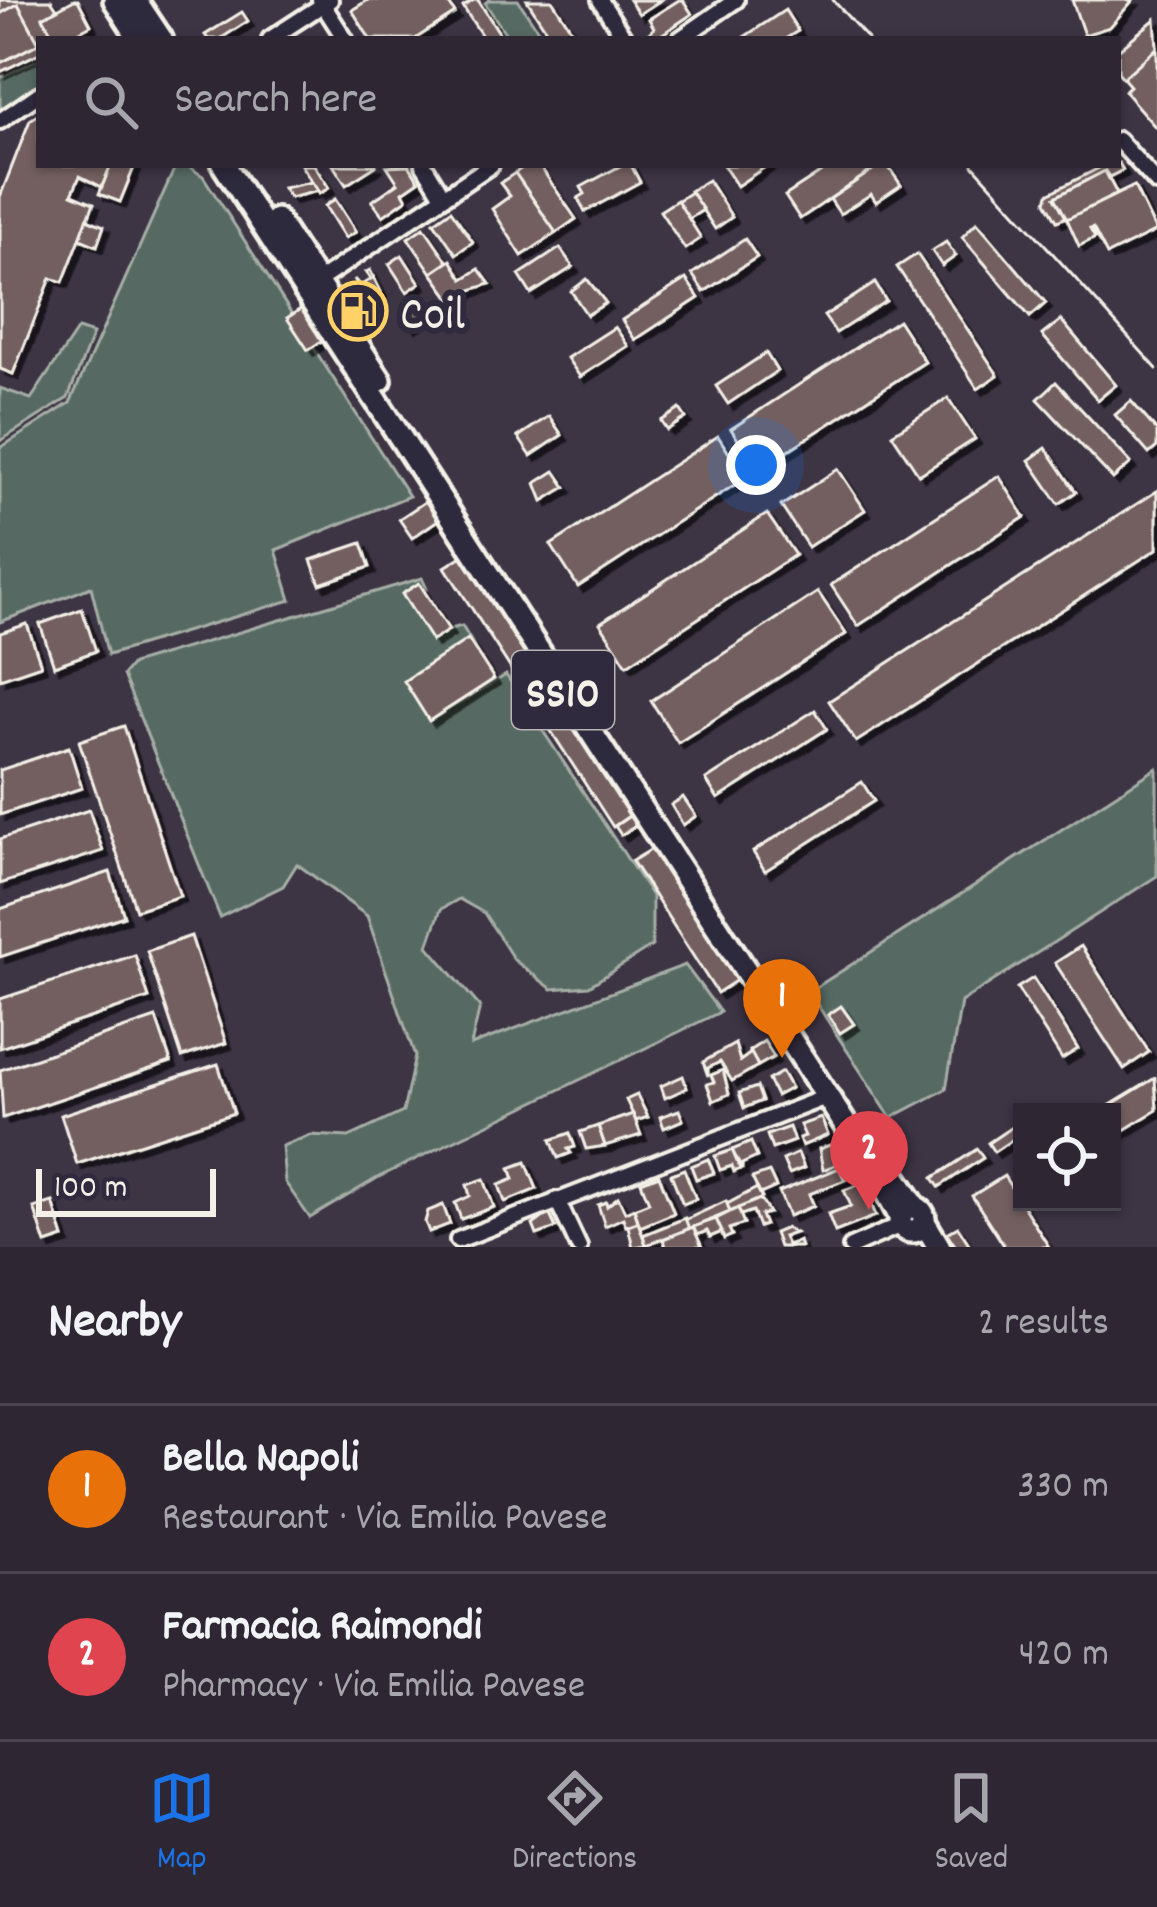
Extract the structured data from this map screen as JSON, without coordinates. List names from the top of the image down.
{
  "streets": {
    "main road": ["SS10"]
  },
  "places": {
    "fuel station": ["Coil"]
  },
  "scale_bar": "100 m",
  "page": {
    "search": "Search here",
    "pins": ["1", "2"],
    "scale": "100 m",
    "heading": ["Nearby", "2 results"],
    "list": [
      {
        "mark": "1",
        "name": "Bella Napoli",
        "note": "Restaurant · Via Emilia Pavese",
        "value": "330 m"
      },
      {
        "mark": "2",
        "name": "Farmacia Raimondi",
        "note": "Pharmacy · Via Emilia Pavese",
        "value": "420 m"
      }
    ],
    "nav": ["Map", "Directions", "Saved"]
  }
}
